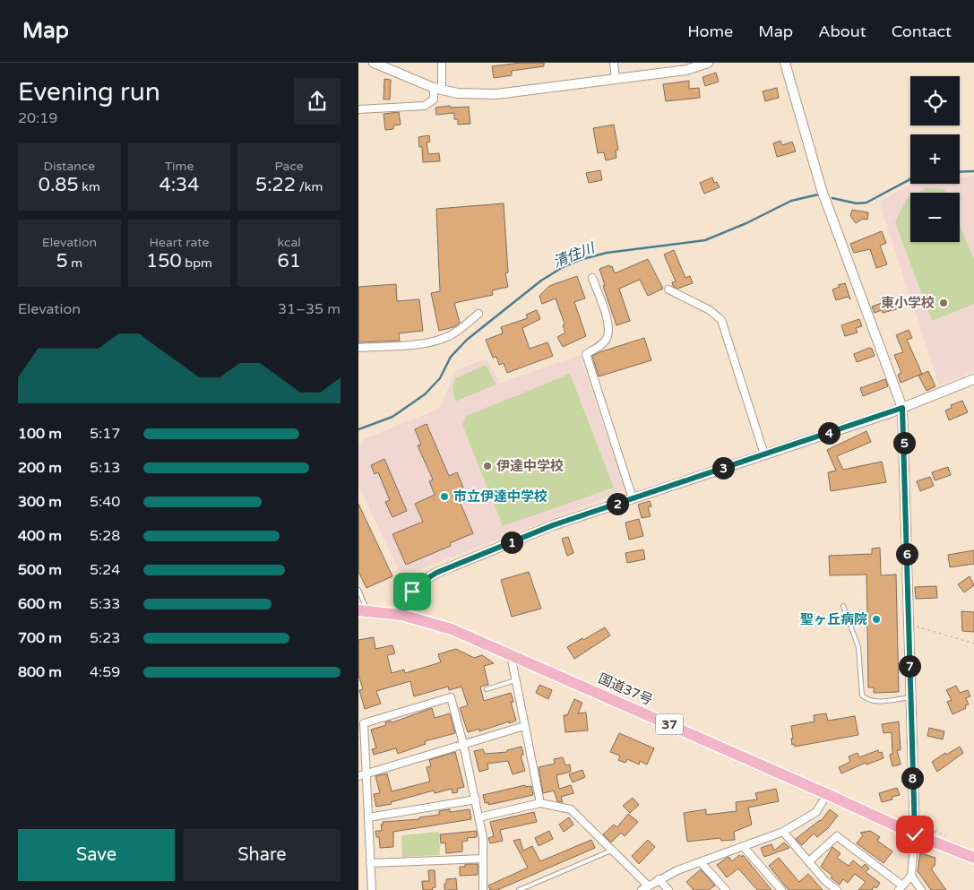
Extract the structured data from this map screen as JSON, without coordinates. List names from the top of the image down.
{
  "streets": {
    "highway": ["国道37号", "37"]
  },
  "water": ["清住川"],
  "places": [
    "東小学校",
    "伊達中学校",
    "市立伊達中学校",
    "聖ヶ丘病院"
  ],
  "page": {
    "header": "Map",
    "nav": [
      "Home",
      "Map",
      "About",
      "Contact"
    ],
    "heading": ["Evening run", "20:19"],
    "map_buttons": ["+", "−"],
    "stats": [
      ["Distance", "0.85 km"],
      ["Time", "4:34"],
      ["Pace", "5:22 /km"],
      ["Elevation", "5 m"],
      ["Heart rate", "150 bpm"],
      ["kcal", "61"]
    ],
    "chart": ["Elevation", "31–35 m"],
    "list": [
      {
        "name": "100 m",
        "note": "5:17"
      },
      {
        "name": "200 m",
        "note": "5:13"
      },
      {
        "name": "300 m",
        "note": "5:40"
      },
      {
        "name": "400 m",
        "note": "5:28"
      },
      {
        "name": "500 m",
        "note": "5:24"
      },
      {
        "name": "600 m",
        "note": "5:33"
      },
      {
        "name": "700 m",
        "note": "5:23"
      },
      {
        "name": "800 m",
        "note": "4:59"
      }
    ],
    "pins": [
      "4",
      "5",
      "3",
      "2",
      "1",
      "6",
      "7",
      "8"
    ],
    "buttons": ["Save", "Share"]
  }
}
